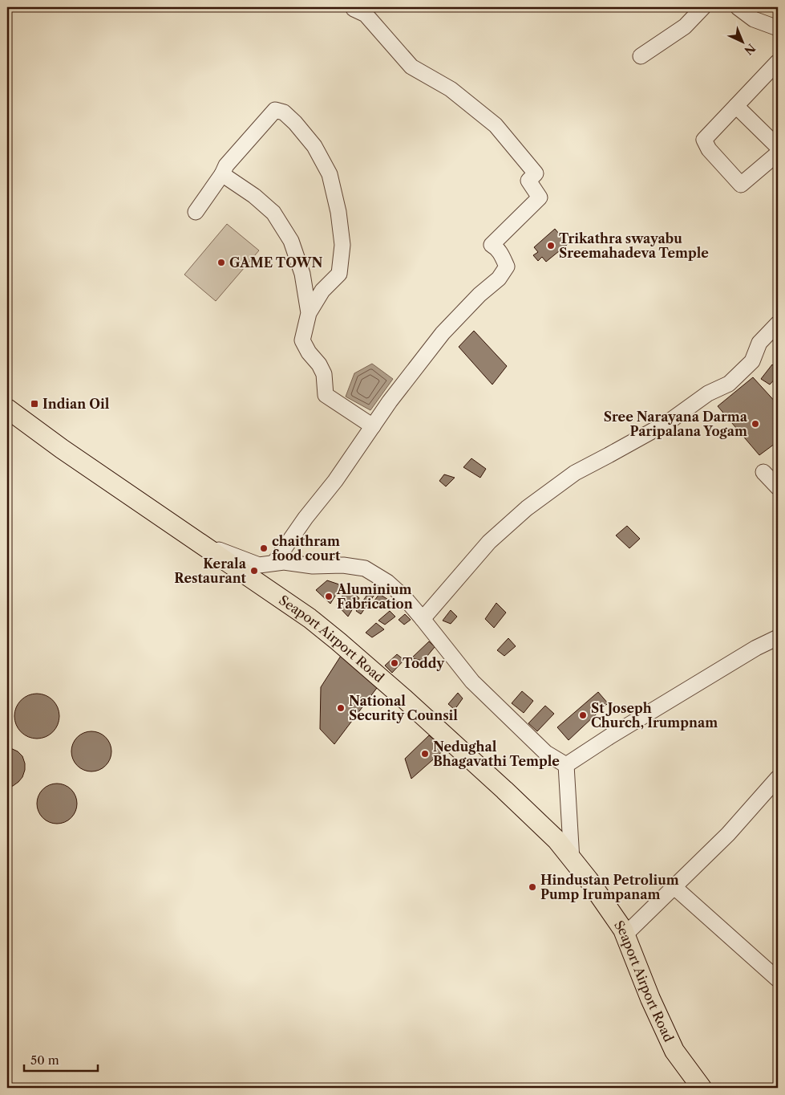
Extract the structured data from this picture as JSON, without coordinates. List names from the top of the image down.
{
  "streets": {
    "main road": ["Seaport Airport Road"]
  },
  "places": {
    "other": [
      "Trikathra swayabu Sreemahadeva Temple",
      "GAME TOWN",
      "Sree Narayana Darma Paripalana Yogam",
      "chaithram food court",
      "Kerala Restaurant",
      "Aluminium Fabrication",
      "Toddy",
      "National Security Counsil",
      "St Joseph Church, Irumpnam",
      "Nedughal Bhagavathi Temple",
      "Hindustan Petrolium Pump Irumpanam"
    ],
    "transit": ["Indian Oil"]
  },
  "scale_bar": "50 m",
  "north": "bottom right"
}
